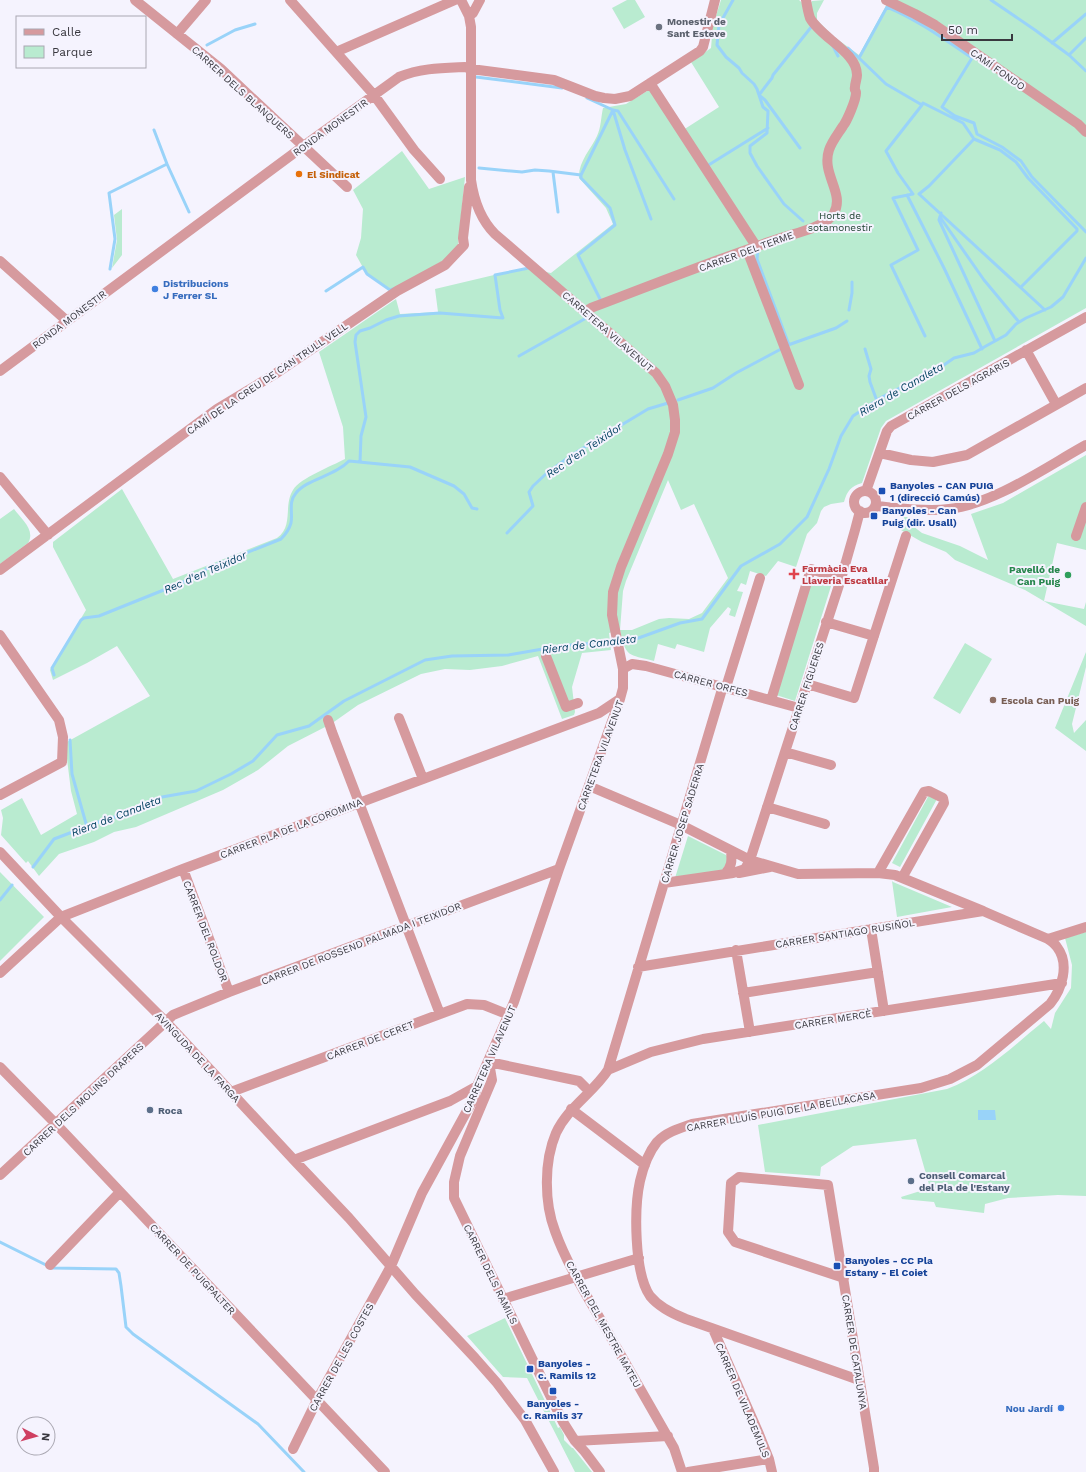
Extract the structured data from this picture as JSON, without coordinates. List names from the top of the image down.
{
  "streets": {
    "street": [
      "CAMÍ FONDO",
      "CARRER DELS BLANQUERS",
      "RONDA MONESTIR",
      "CARRER DEL TERME",
      "CARRETERA VILAVENUT",
      "CAMÍ DE LA CREU DE CAN TRULL VELL",
      "CARRER DELS AGRARIS",
      "CARRER ORFES",
      "CARRER FIGUERES",
      "CARRER JOSEP SADERRA",
      "CARRER PLA DE LA COROMINA",
      "CARRER DEL ROLDOR",
      "CARRER SANTIAGO RUSIÑOL",
      "CARRER DE ROSSEND PALMADA I TEIXIDOR",
      "CARRER MERCÈ",
      "CARRER DE CERET",
      "AVINGUDA DE LA FARGA",
      "CARRER DELS MOLINS DRAPERS",
      "CARRER LLUÍS PUIG DE LA BELLACASA",
      "CARRER DE PUIGPALTER",
      "CARRER DELS RAMILS",
      "CARRER DEL MESTRE MATEU",
      "CARRER DE CATALUNYA",
      "CARRER DE LES COSTES",
      "CARRER DE VILADEMULS"
    ]
  },
  "crossings": [
    ["CARRER DELS BLANQUERS", "RONDA MONESTIR"],
    ["RONDA MONESTIR", "CARRETERA VILAVENUT"],
    ["CARRER DEL TERME", "CARRETERA VILAVENUT"],
    ["CARRETERA VILAVENUT", "CAMÍ DE LA CREU DE CAN TRULL VELL"],
    ["CARRETERA VILAVENUT", "CARRER ORFES"],
    ["CARRETERA VILAVENUT", "CARRER PLA DE LA COROMINA"],
    ["CARRETERA VILAVENUT", "CARRER DE ROSSEND PALMADA I TEIXIDOR"],
    ["CARRETERA VILAVENUT", "CARRER DE CERET"],
    ["CARRETERA VILAVENUT", "AVINGUDA DE LA FARGA"],
    ["CARRETERA VILAVENUT", "CARRER DELS RAMILS"],
    ["CARRETERA VILAVENUT", "CARRER DE LES COSTES"],
    ["CARRER DELS AGRARIS", "CARRER FIGUERES"],
    ["CARRER ORFES", "CARRER FIGUERES"],
    ["CARRER ORFES", "CARRER JOSEP SADERRA"],
    ["CARRER JOSEP SADERRA", "CARRER SANTIAGO RUSIÑOL"],
    ["CARRER JOSEP SADERRA", "CARRER MERCÈ"],
    ["CARRER JOSEP SADERRA", "CARRER DEL MESTRE MATEU"],
    ["CARRER PLA DE LA COROMINA", "CARRER DEL ROLDOR"],
    ["CARRER PLA DE LA COROMINA", "AVINGUDA DE LA FARGA"],
    ["CARRER DEL ROLDOR", "CARRER DE ROSSEND PALMADA I TEIXIDOR"],
    ["CARRER DE ROSSEND PALMADA I TEIXIDOR", "AVINGUDA DE LA FARGA"],
    ["CARRER DE ROSSEND PALMADA I TEIXIDOR", "CARRER DELS MOLINS DRAPERS"],
    ["CARRER MERCÈ", "CARRER LLUÍS PUIG DE LA BELLACASA"],
    ["CARRER MERCÈ", "CARRER DEL MESTRE MATEU"],
    ["CARRER DE CERET", "AVINGUDA DE LA FARGA"],
    ["AVINGUDA DE LA FARGA", "CARRER DELS MOLINS DRAPERS"],
    ["AVINGUDA DE LA FARGA", "CARRER DE LES COSTES"],
    ["CARRER DELS MOLINS DRAPERS", "CARRER DE PUIGPALTER"],
    ["CARRER LLUÍS PUIG DE LA BELLACASA", "CARRER DE CATALUNYA"],
    ["CARRER LLUÍS PUIG DE LA BELLACASA", "CARRER DE VILADEMULS"],
    ["CARRER DE PUIGPALTER", "CARRER DE LES COSTES"]
  ],
  "water": ["Riera de Canaleta", "Rec d'en Teixidor"],
  "parks": ["Horts de sotamonestir"],
  "places": {
    "other": [
      "Monestir de Sant Esteve",
      "El Sindicat",
      "Distribucions J Ferrer SL",
      "Pavelló de Can Puig",
      "Escola Can Puig",
      "Roca",
      "Consell Comarcal del Pla de l'Estany",
      "Nou Jardí"
    ],
    "transit": [
      "Banyoles - CAN PUIG 1 (direcció Camús)",
      "Banyoles - Can Puig (dir. Usall)",
      "Banyoles - CC Pla Estany - El Coiet",
      "Banyoles - c. Ramils 12",
      "Banyoles - c. Ramils 37"
    ],
    "health": ["Farmàcia Eva Llaveria Escatllar"]
  },
  "legend": ["Calle", "Parque"],
  "scale_bar": "50 m",
  "north": "right"
}
